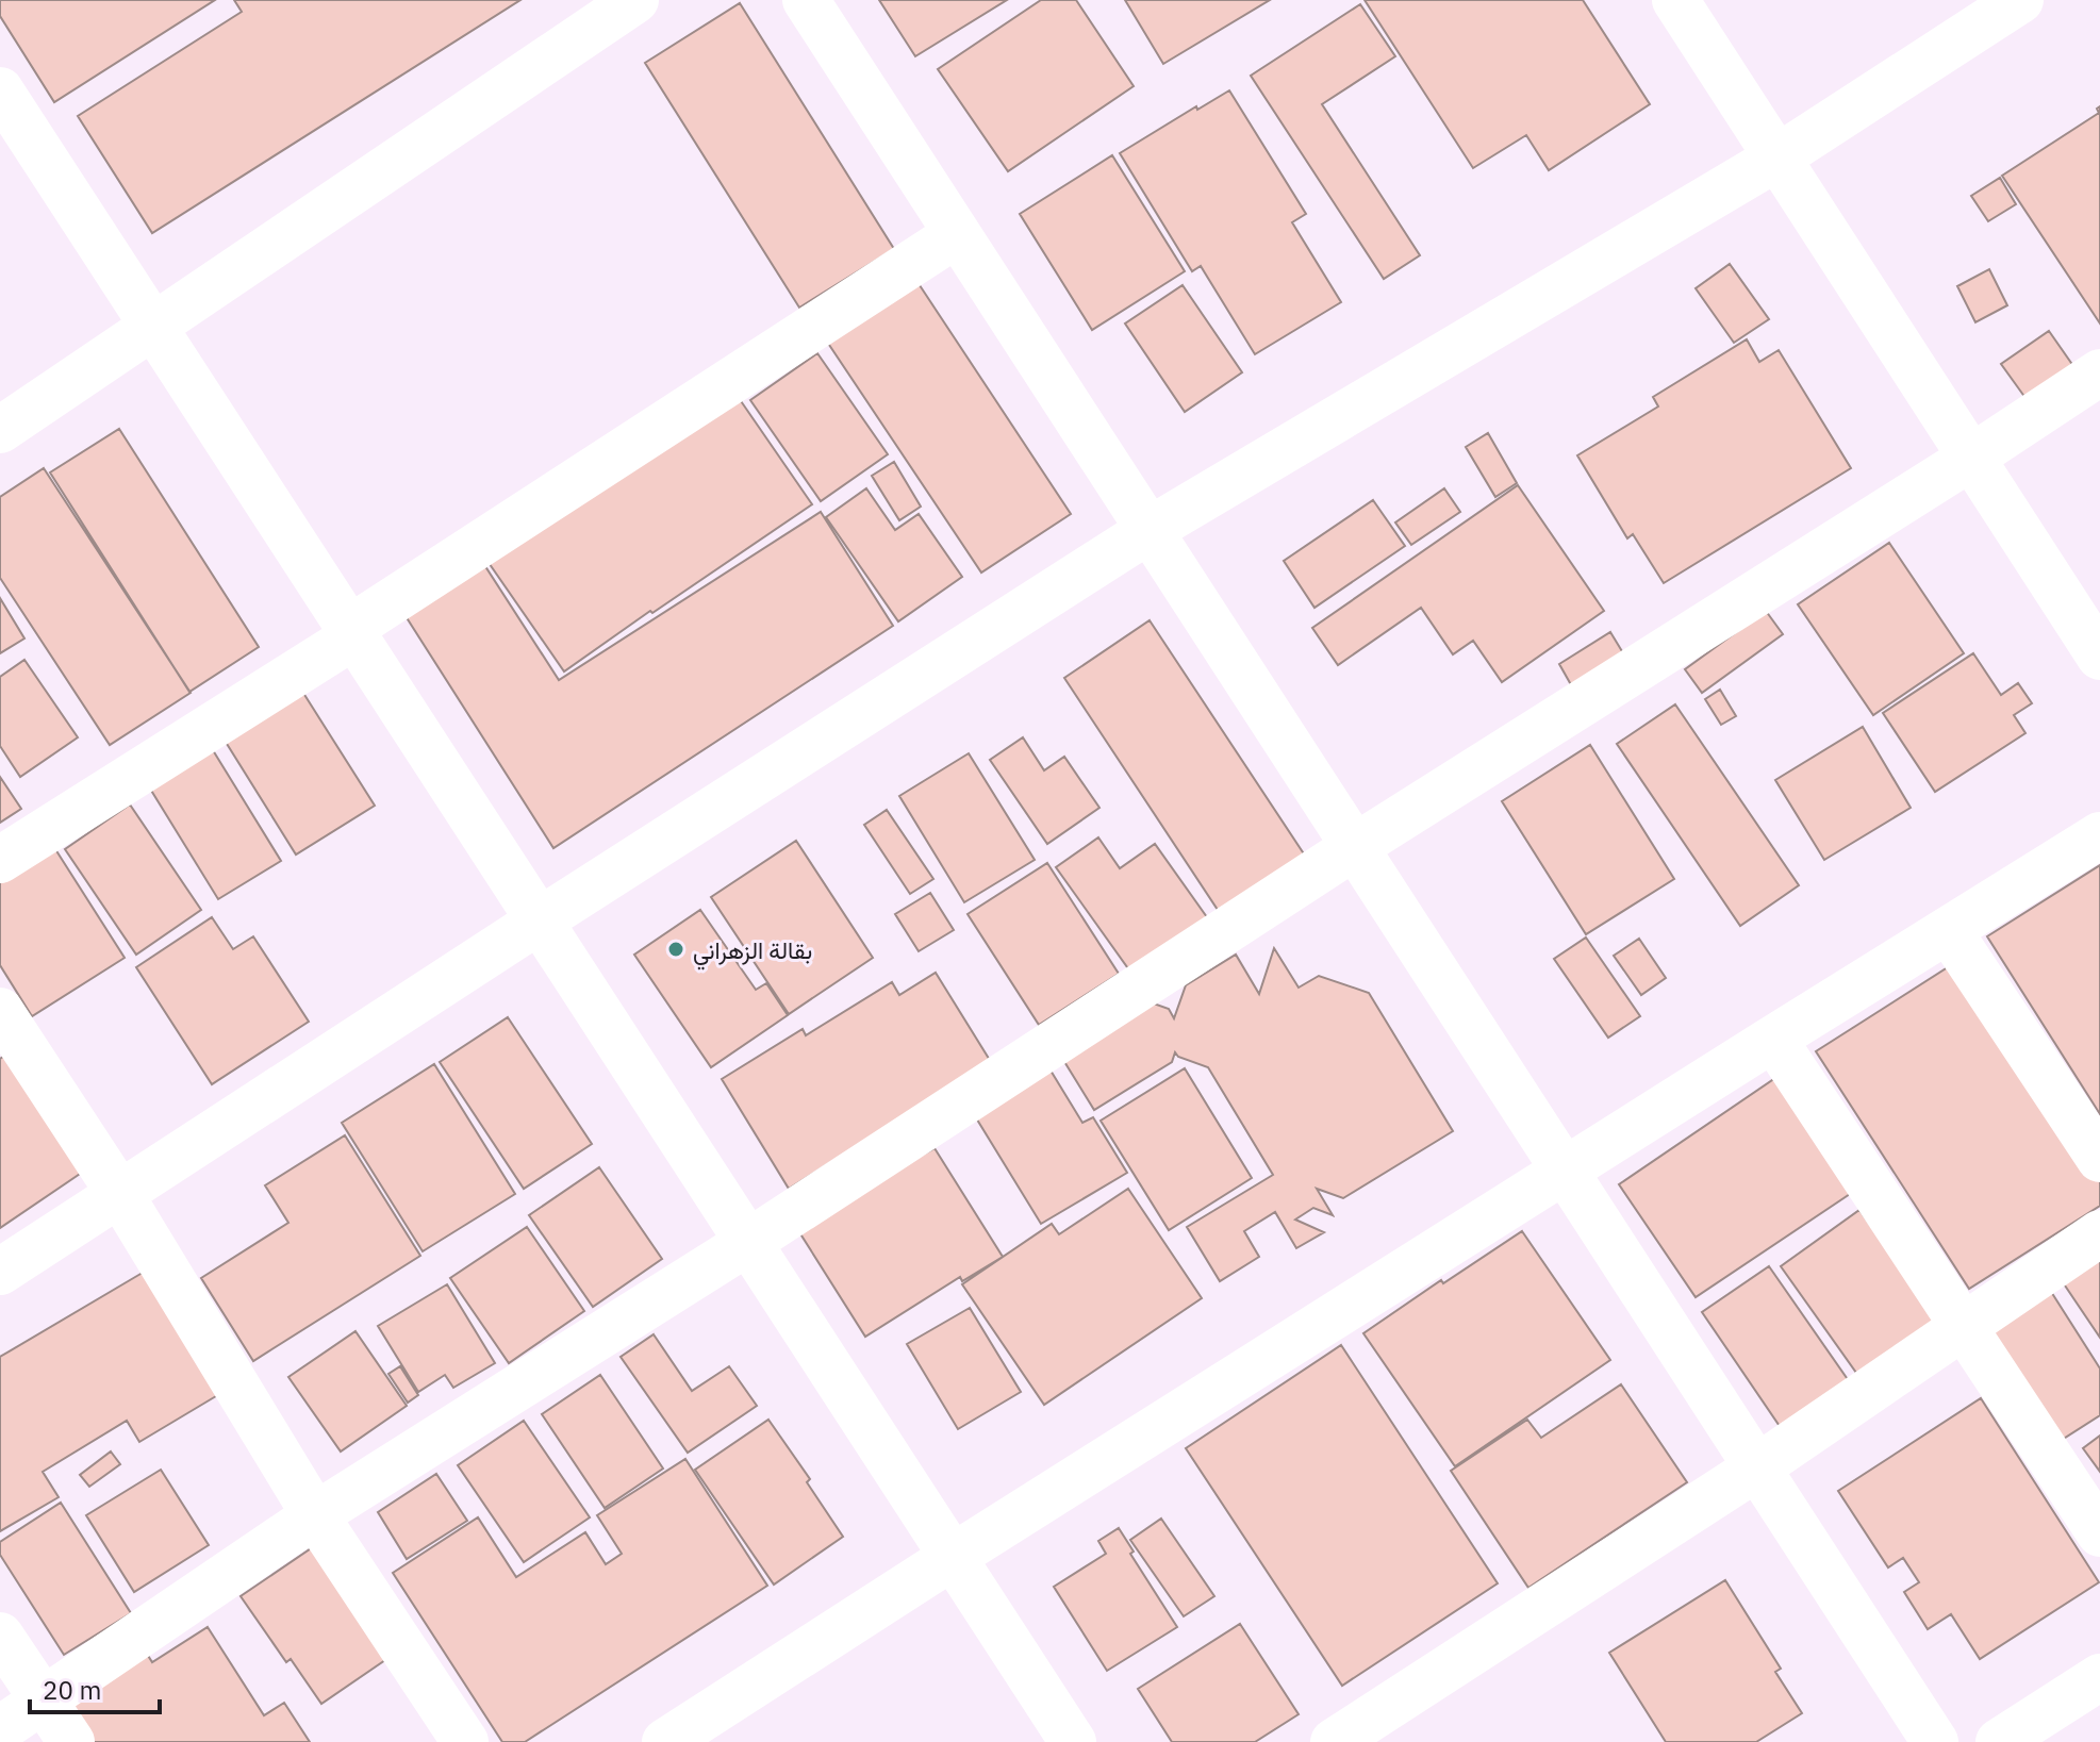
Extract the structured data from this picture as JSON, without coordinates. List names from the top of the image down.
{
  "places": ["بقالة الزهراني"],
  "scale_bar": "20 m"
}
